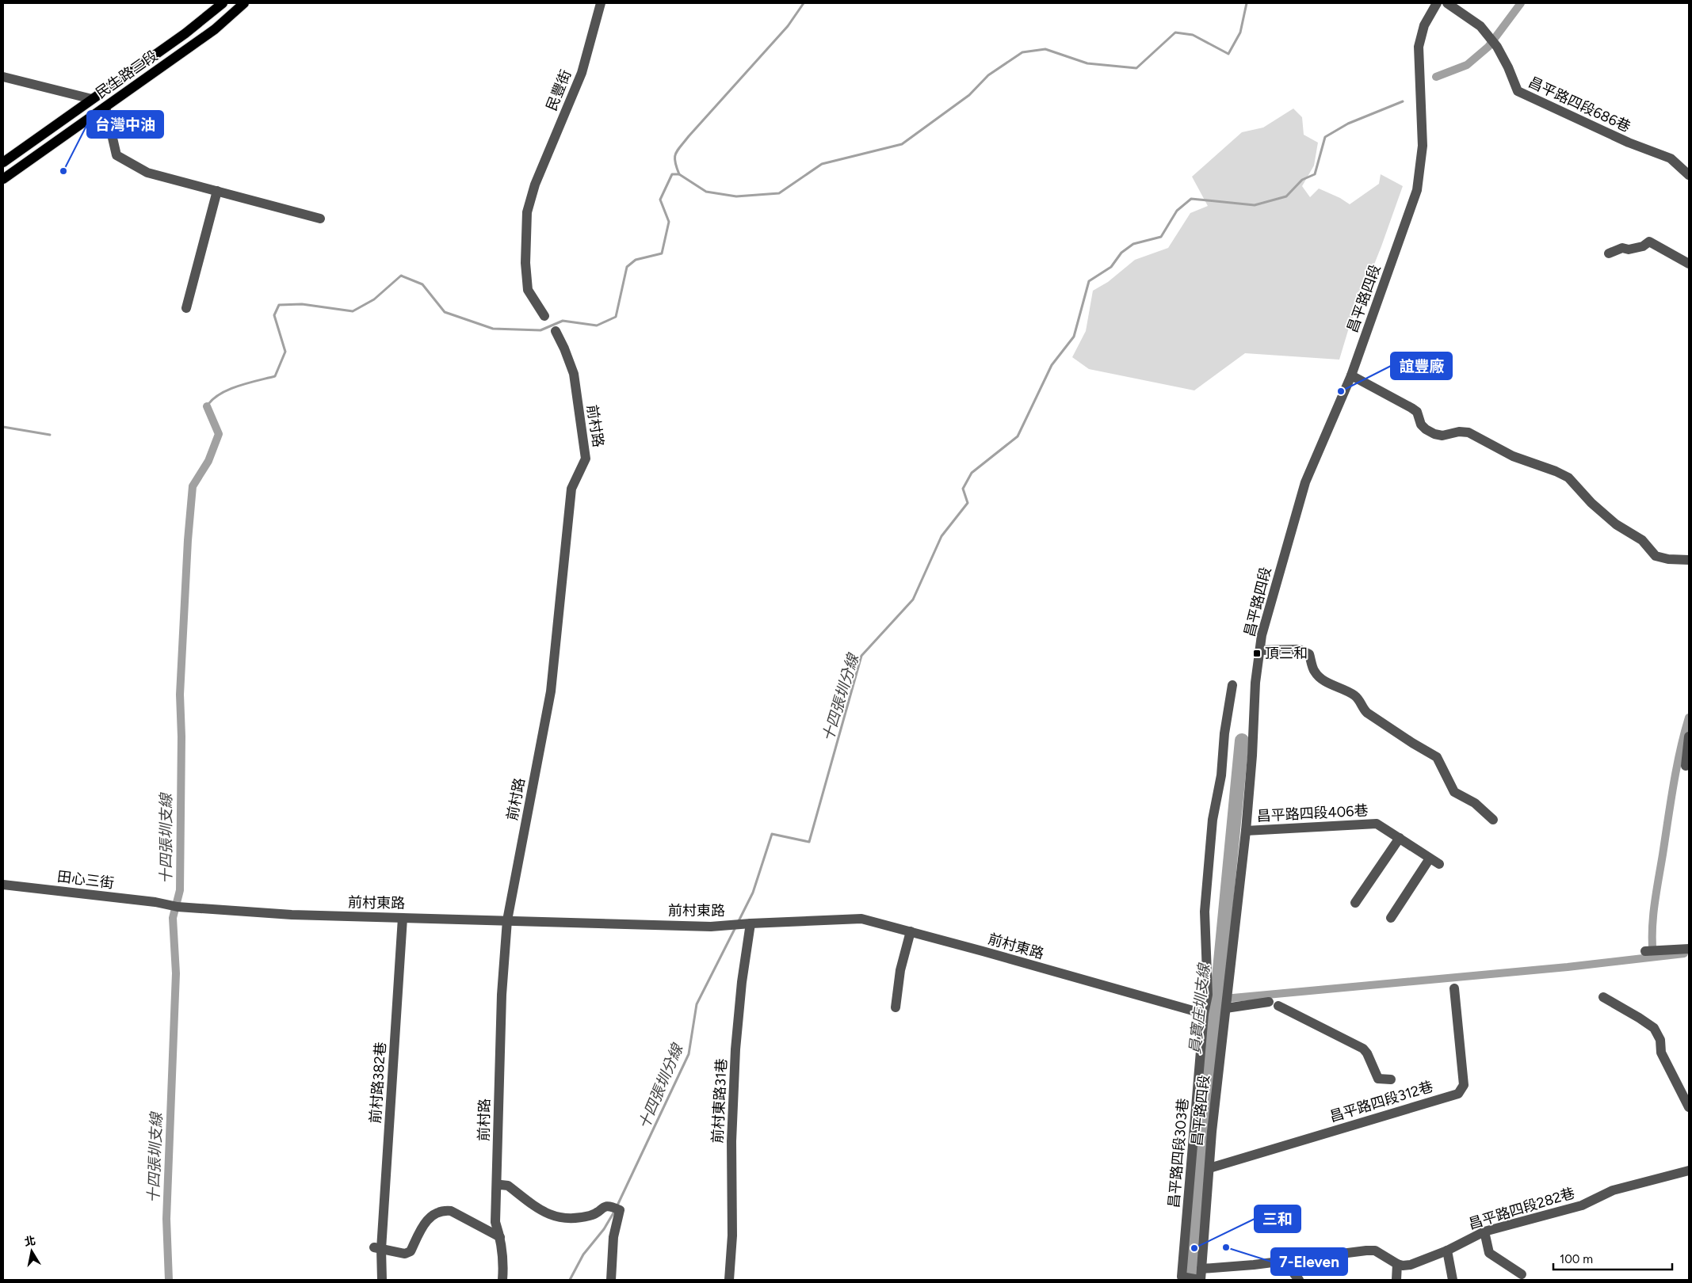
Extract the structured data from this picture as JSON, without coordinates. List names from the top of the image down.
{
  "streets": {
    "main road": ["民生路三段"],
    "street": [
      "民豐街",
      "昌平路四段686巷",
      "昌平路四段",
      "前村路",
      "昌平路四段406巷",
      "田心三街",
      "前村東路",
      "前村路382巷",
      "前村東路31巷",
      "昌平路四段312巷",
      "昌平路四段303巷",
      "昌平路四段282巷"
    ]
  },
  "crossings": [
    ["昌平路四段", "昌平路四段406巷"],
    ["昌平路四段", "昌平路四段312巷"],
    ["昌平路四段", "昌平路四段303巷"],
    ["前村路", "前村東路"],
    ["田心三街", "前村東路"],
    ["前村東路", "前村路382巷"],
    ["前村東路", "前村東路31巷"],
    ["前村東路", "昌平路四段303巷"]
  ],
  "water": ["十四張圳分線", "十四張圳支線", "員寶庄圳支線"],
  "places": {
    "other": [
      "台灣中油",
      "誼豐廠",
      "7-Eleven",
      "三和"
    ],
    "transit": ["頂三和"]
  },
  "scale_bar": "100 m",
  "north": "top"
}
